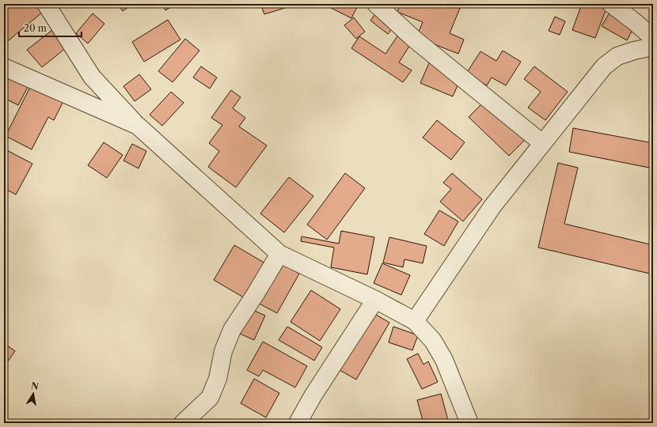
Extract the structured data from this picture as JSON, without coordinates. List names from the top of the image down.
{
  "scale_bar": "20 m",
  "north": "top"
}
